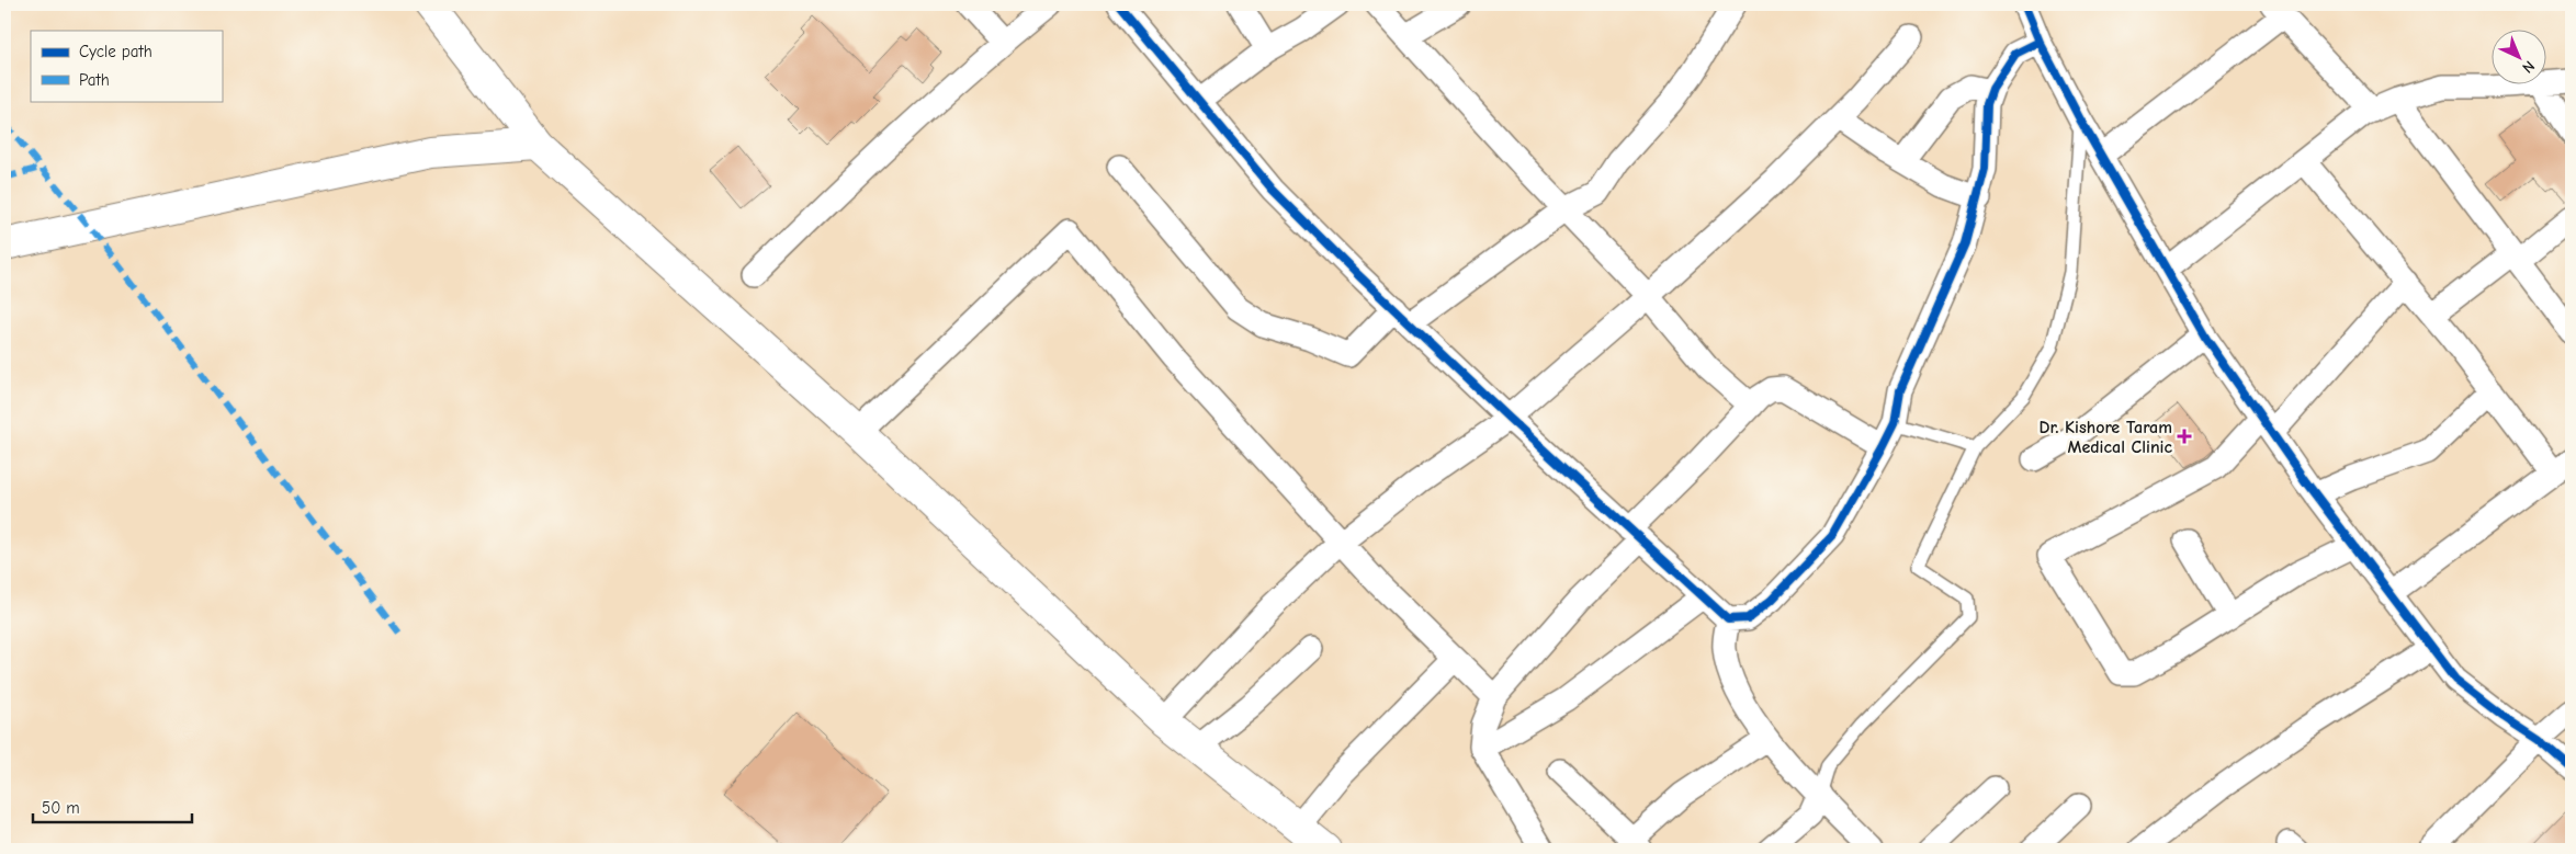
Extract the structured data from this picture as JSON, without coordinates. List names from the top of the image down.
{
  "places": {
    "health": ["Dr. Kishore Taram Medical Clinic"]
  },
  "legend": ["Cycle path", "Path"],
  "scale_bar": "50 m",
  "north": "bottom right"
}
